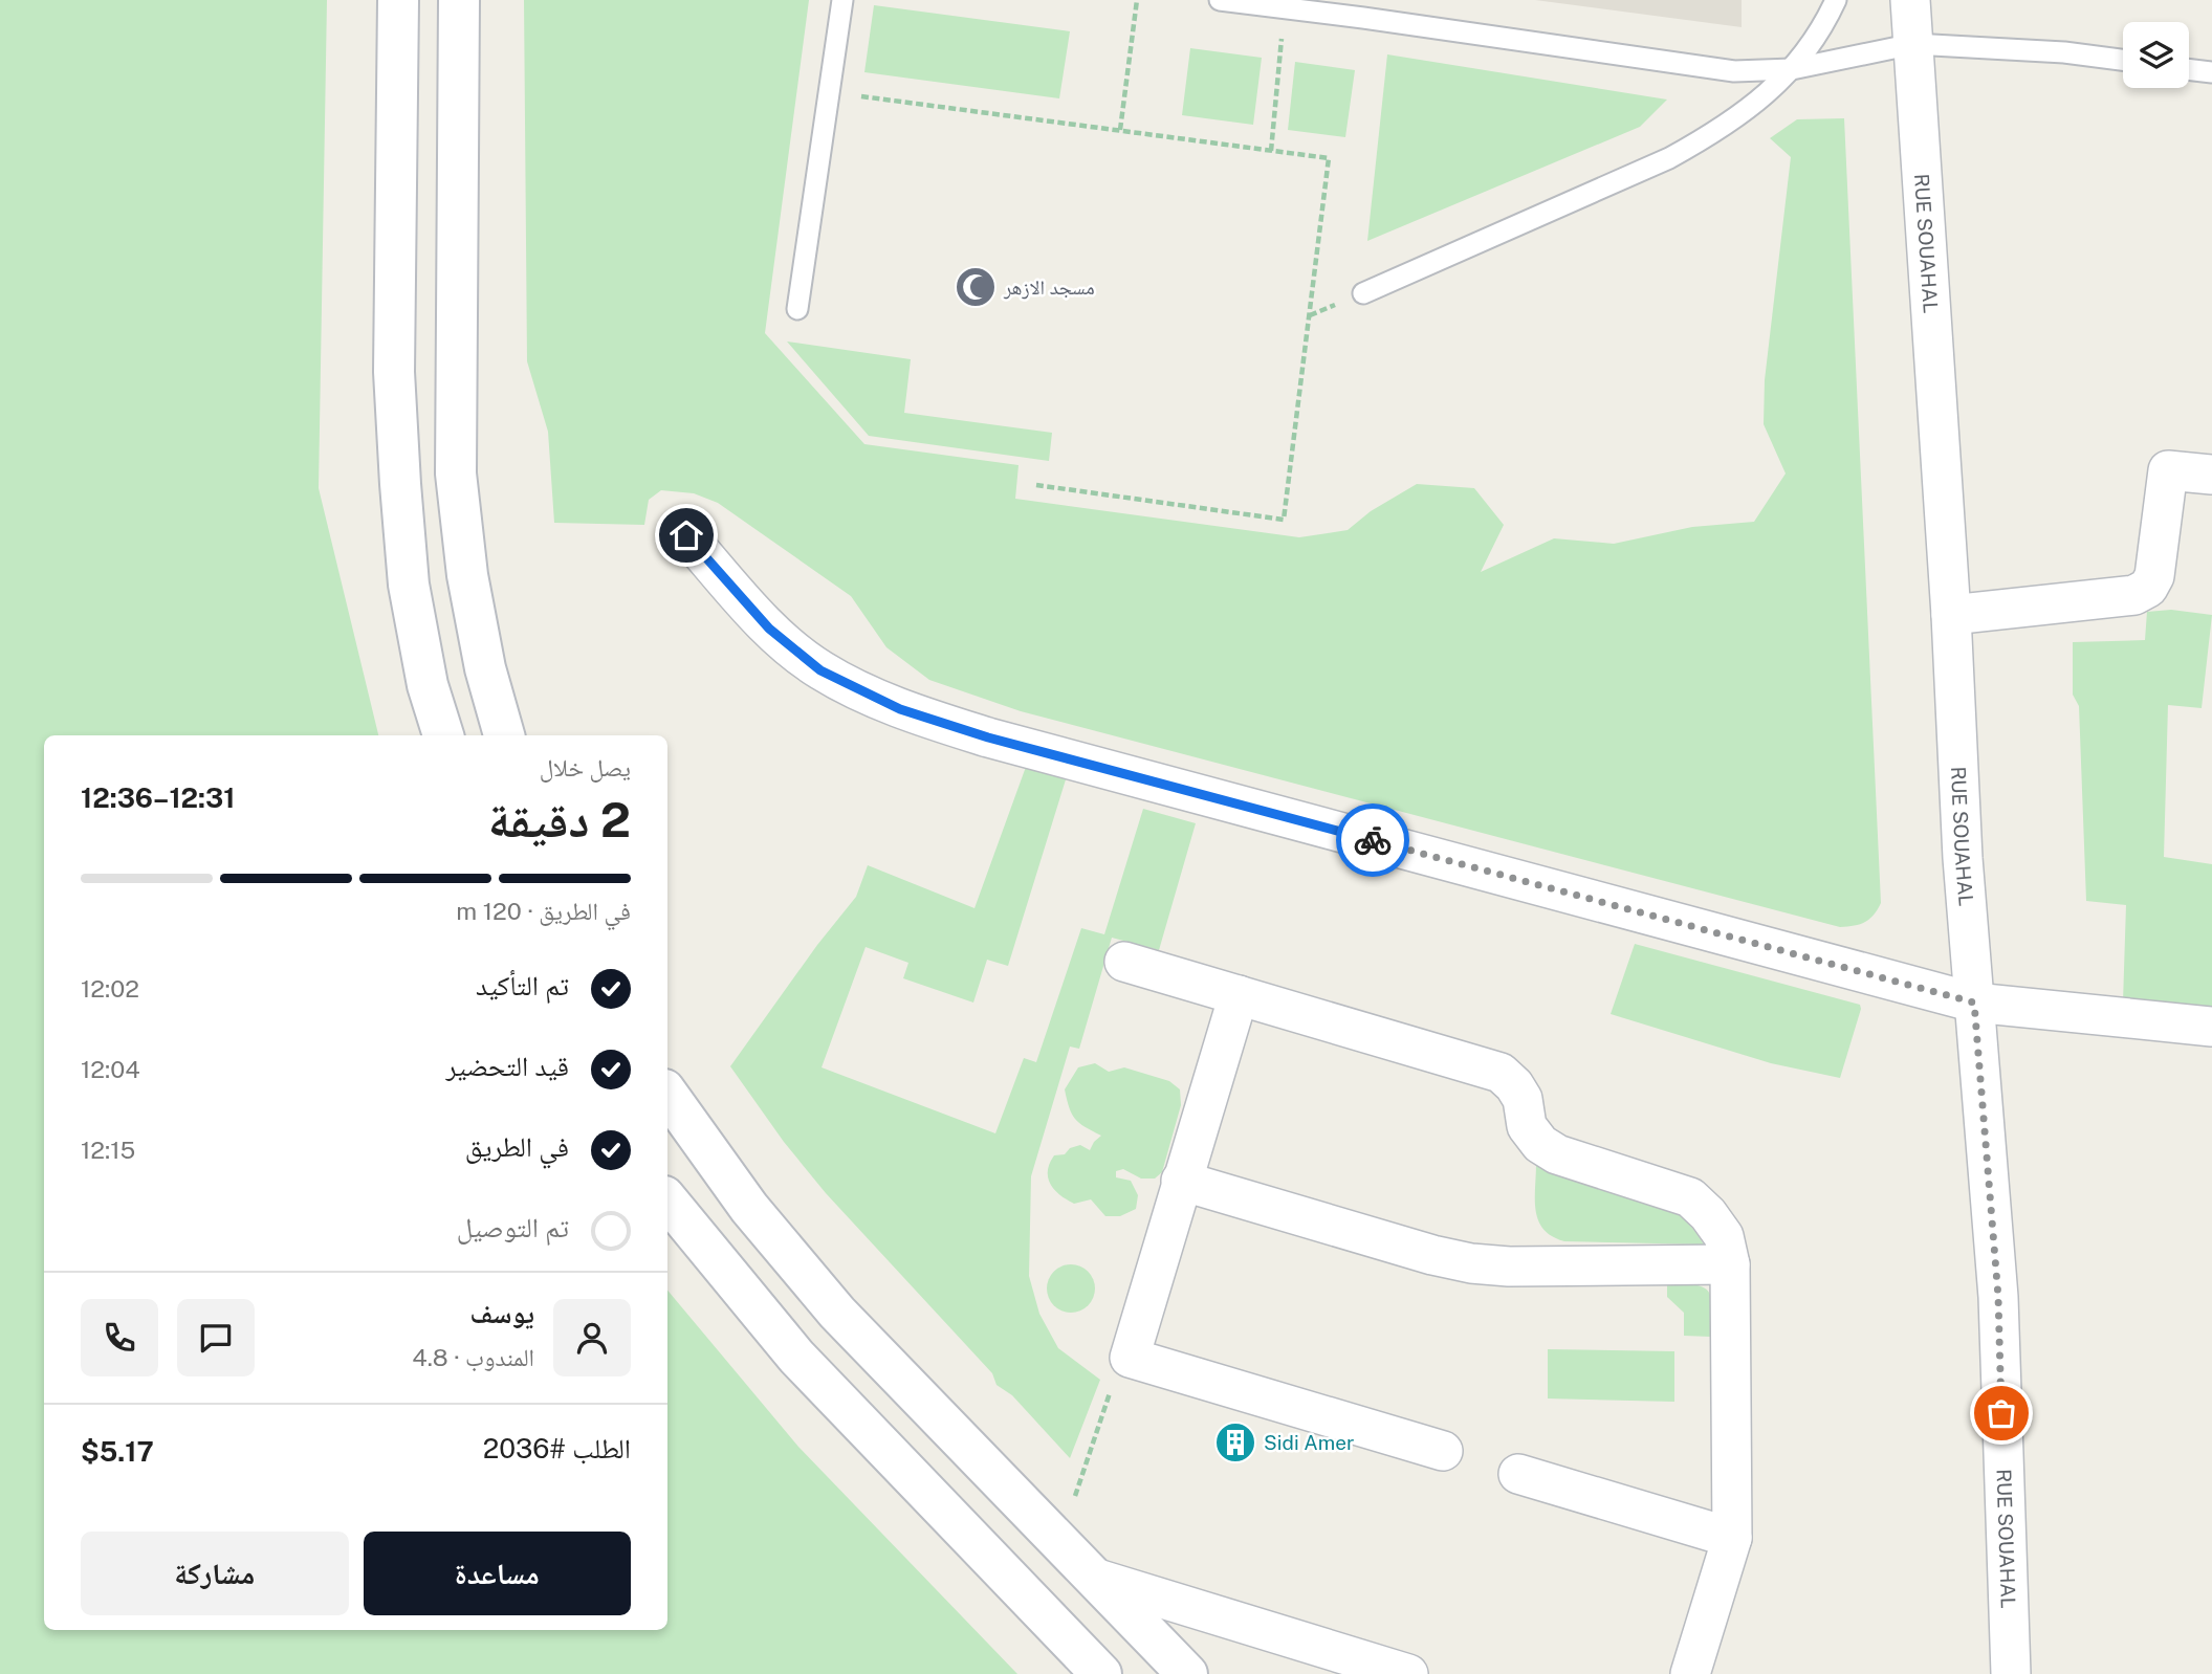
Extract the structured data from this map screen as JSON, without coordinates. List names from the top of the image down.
{
  "streets": {
    "street": ["RUE SOUAHAL"]
  },
  "places": {
    "mosque": ["مسجد الازهر"],
    "building": ["Sidi Amer"]
  },
  "page": {
    "heading": ["2 دقيقة", "يصل خلال", "12:31–12:36"],
    "panel": [
      "يوسف",
      "المندوب · 4.8",
      "الطلب #2036",
      "$5.17"
    ],
    "bar": "في الطريق · 120 m",
    "list": [
      ["تم التأكيد", "12:02"],
      ["قيد التحضير", "12:04"],
      ["في الطريق", "12:15"],
      "تم التوصيل"
    ],
    "buttons": ["مساعدة", "مشاركة"]
  }
}
